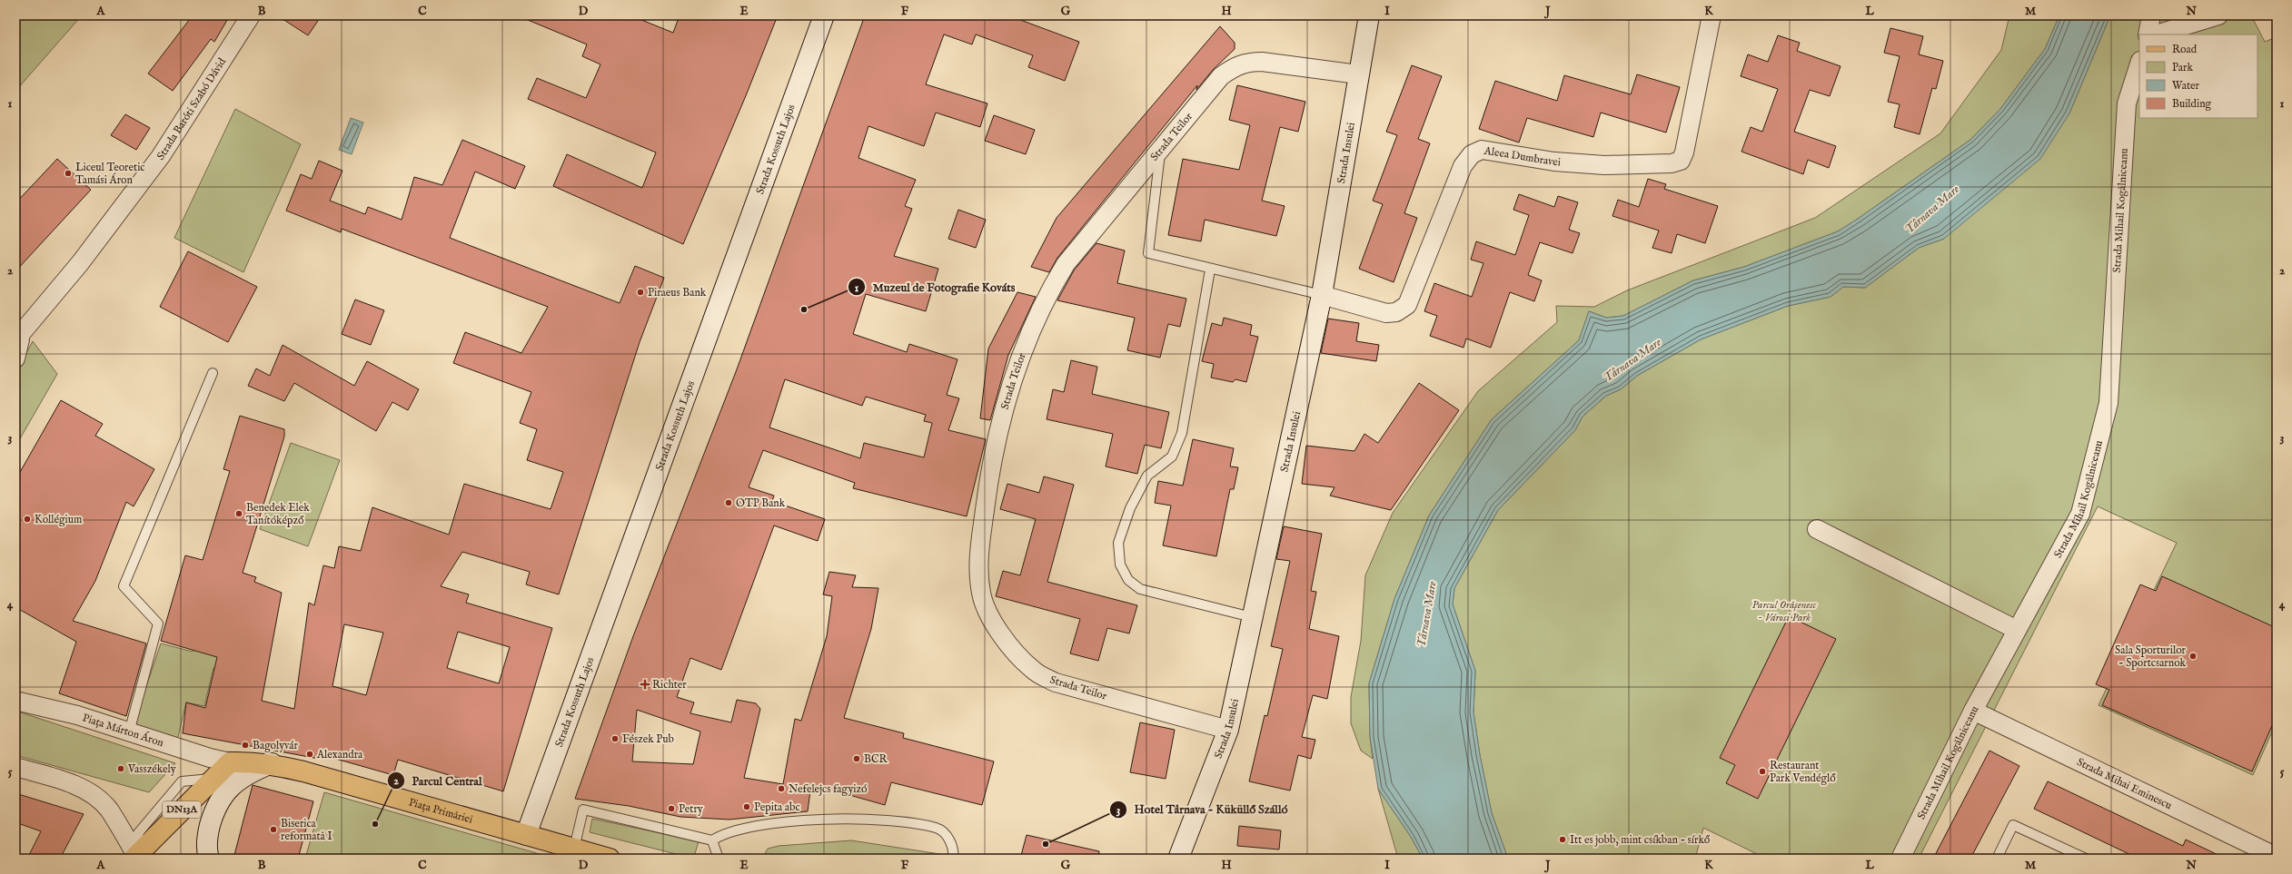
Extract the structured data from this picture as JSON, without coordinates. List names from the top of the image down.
{
  "streets": {
    "main road": [
      "Strada Kossuth Lajos",
      "Strada Insulei",
      "DN13A",
      "Piața Primăriei"
    ],
    "street": [
      "Strada Baróti Szabó Dávid",
      "Strada Teilor",
      "Aleea Dumbravei",
      "Strada Mihail Kogălniceanu",
      "Piața Márton Áron",
      "Strada Mihai Eminescu"
    ]
  },
  "crossings": [
    ["Strada Teilor", "Strada Insulei"],
    ["Strada Kossuth Lajos", "Piața Primăriei"],
    ["Strada Insulei", "Aleea Dumbravei"],
    ["Strada Mihail Kogălniceanu", "Strada Mihai Eminescu"],
    ["Piața Márton Áron", "DN13A"],
    ["Piața Márton Áron", "Piața Primăriei"],
    ["DN13A", "Piața Primăriei"]
  ],
  "water": ["Târnava Mare"],
  "parks": ["Parcul Orășenesc - Városi Park"],
  "places": {
    "other": [
      "Liceul Teoretic Tamási Áron",
      "Piraeus Bank",
      "Muzeul de Fotografie Kováts",
      "OTP Bank",
      "Benedek Elek Tanítóképző",
      "Kollégium",
      "Sala Sporturilor - Sportcsarnok",
      "Fészek Pub",
      "Bagolyvár",
      "Alexandra",
      "BCR",
      "Vasszékely",
      "Restaurant Park Vendéglő",
      "Nefelejcs fagyizó",
      "Pepita abc",
      "Petry",
      "Parcul Central",
      "Biserica reformată I",
      "Itt es jobb, mint csíkban - sírkő",
      "Hotel Târnava - Küküllő Szálló"
    ],
    "health": ["Richter"]
  },
  "legend": [
    "Road",
    "Park",
    "Water",
    "Building"
  ],
  "grid": {
    "columns": [
      "A",
      "B",
      "C",
      "D",
      "E",
      "F",
      "G",
      "H",
      "I",
      "J",
      "K",
      "L",
      "M",
      "N"
    ],
    "rows": [
      "1",
      "2",
      "3",
      "4",
      "5"
    ]
  }
}
